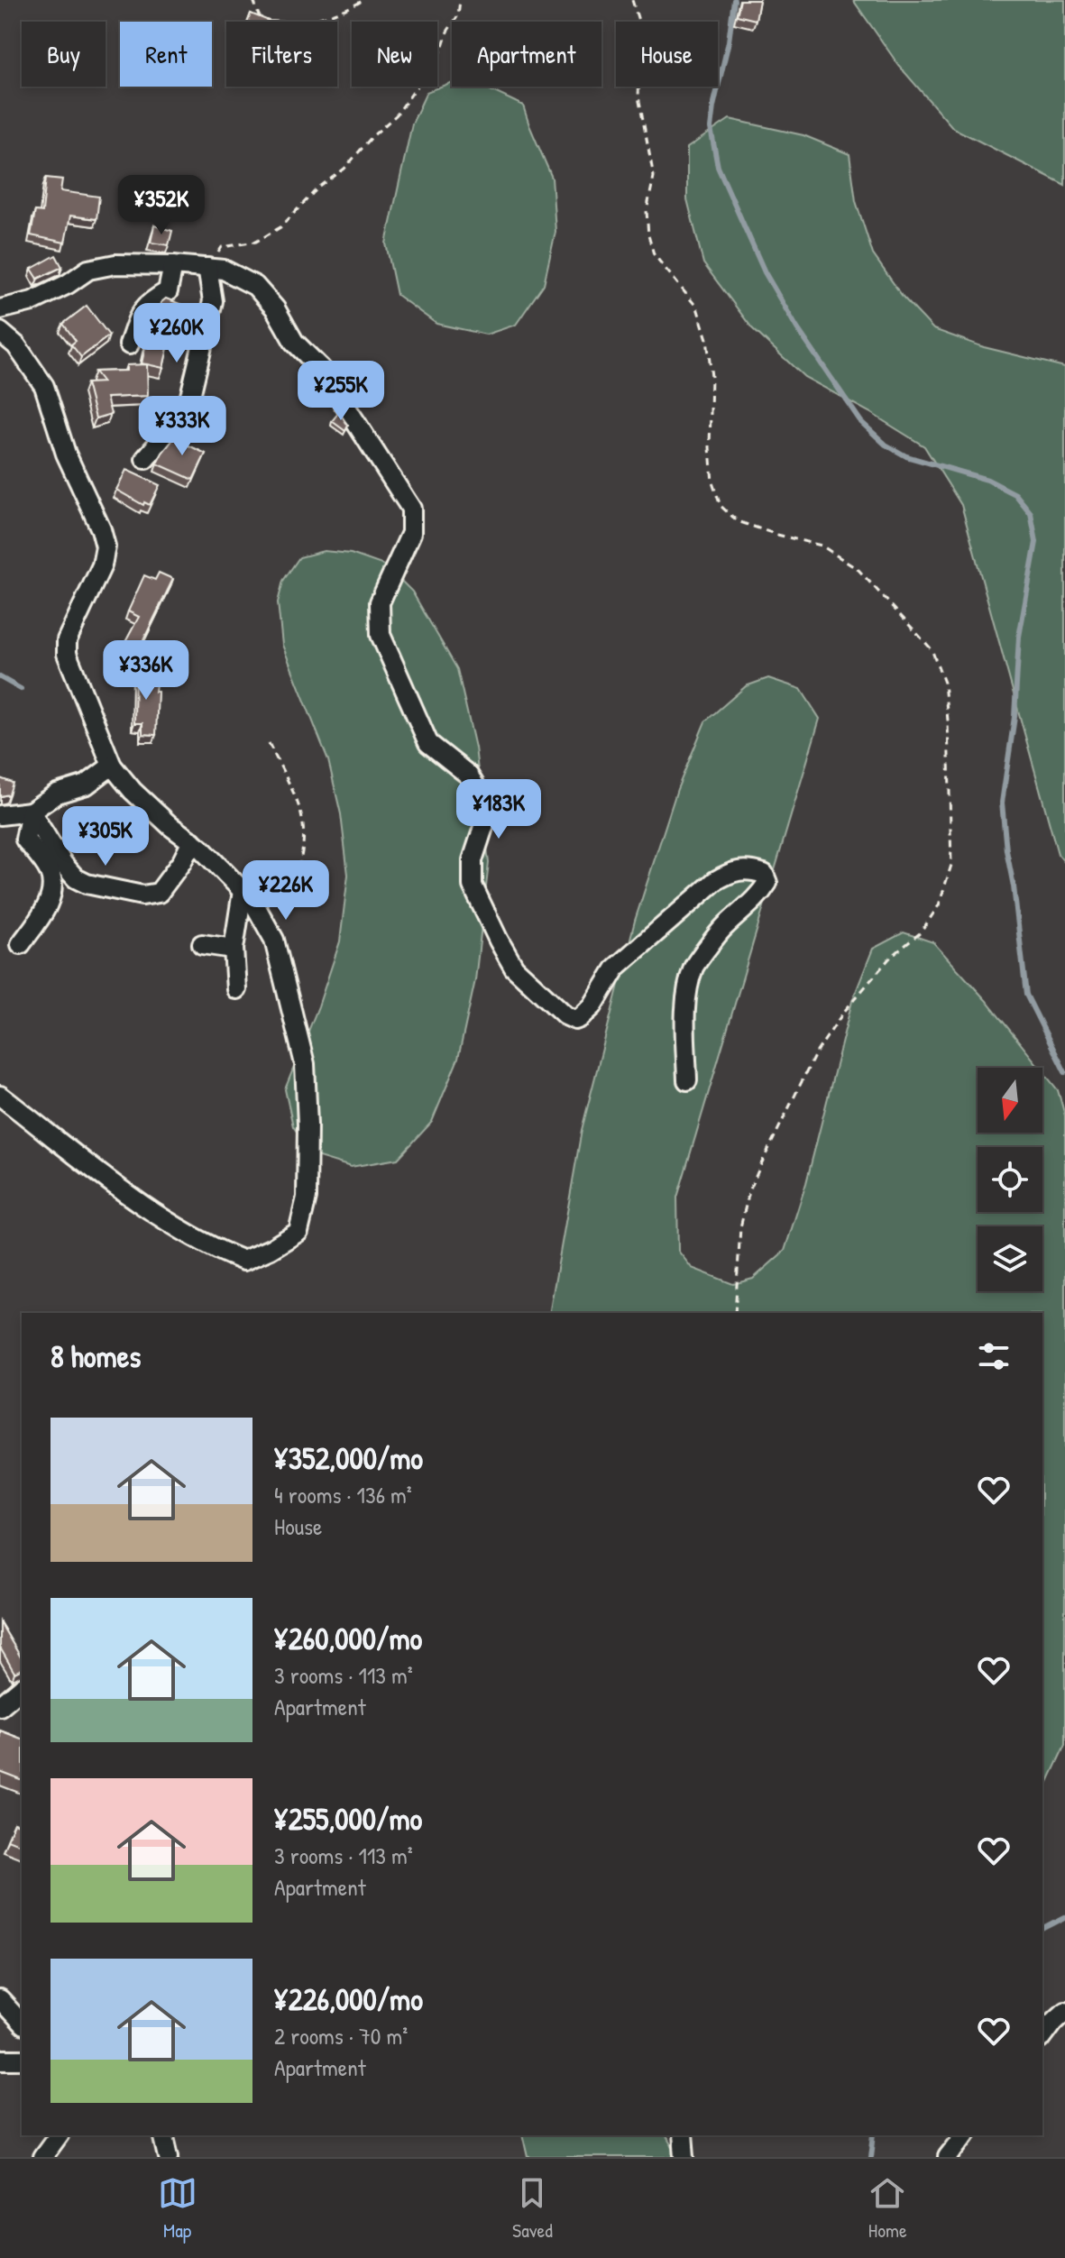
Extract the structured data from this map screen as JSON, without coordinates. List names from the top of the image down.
{
  "north": "bottom",
  "page": {
    "chip": [
      "Buy",
      "Rent",
      "Filters",
      "New",
      "Apartment",
      "House"
    ],
    "price": [
      "¥352K",
      "¥260K",
      "¥255K",
      "¥333K",
      "¥336K",
      "¥183K",
      "¥305K",
      "¥226K"
    ],
    "heading": "8 homes",
    "list": [
      {
        "name": "¥352,000/mo",
        "note": "4 rooms · 136 m² · House"
      },
      {
        "name": "¥260,000/mo",
        "note": "3 rooms · 113 m² · Apartment"
      },
      {
        "name": "¥255,000/mo",
        "note": "3 rooms · 113 m² · Apartment"
      },
      {
        "name": "¥226,000/mo",
        "note": "2 rooms · 70 m² · Apartment"
      }
    ],
    "tabs": ["Map", "Saved", "Home"]
  }
}
